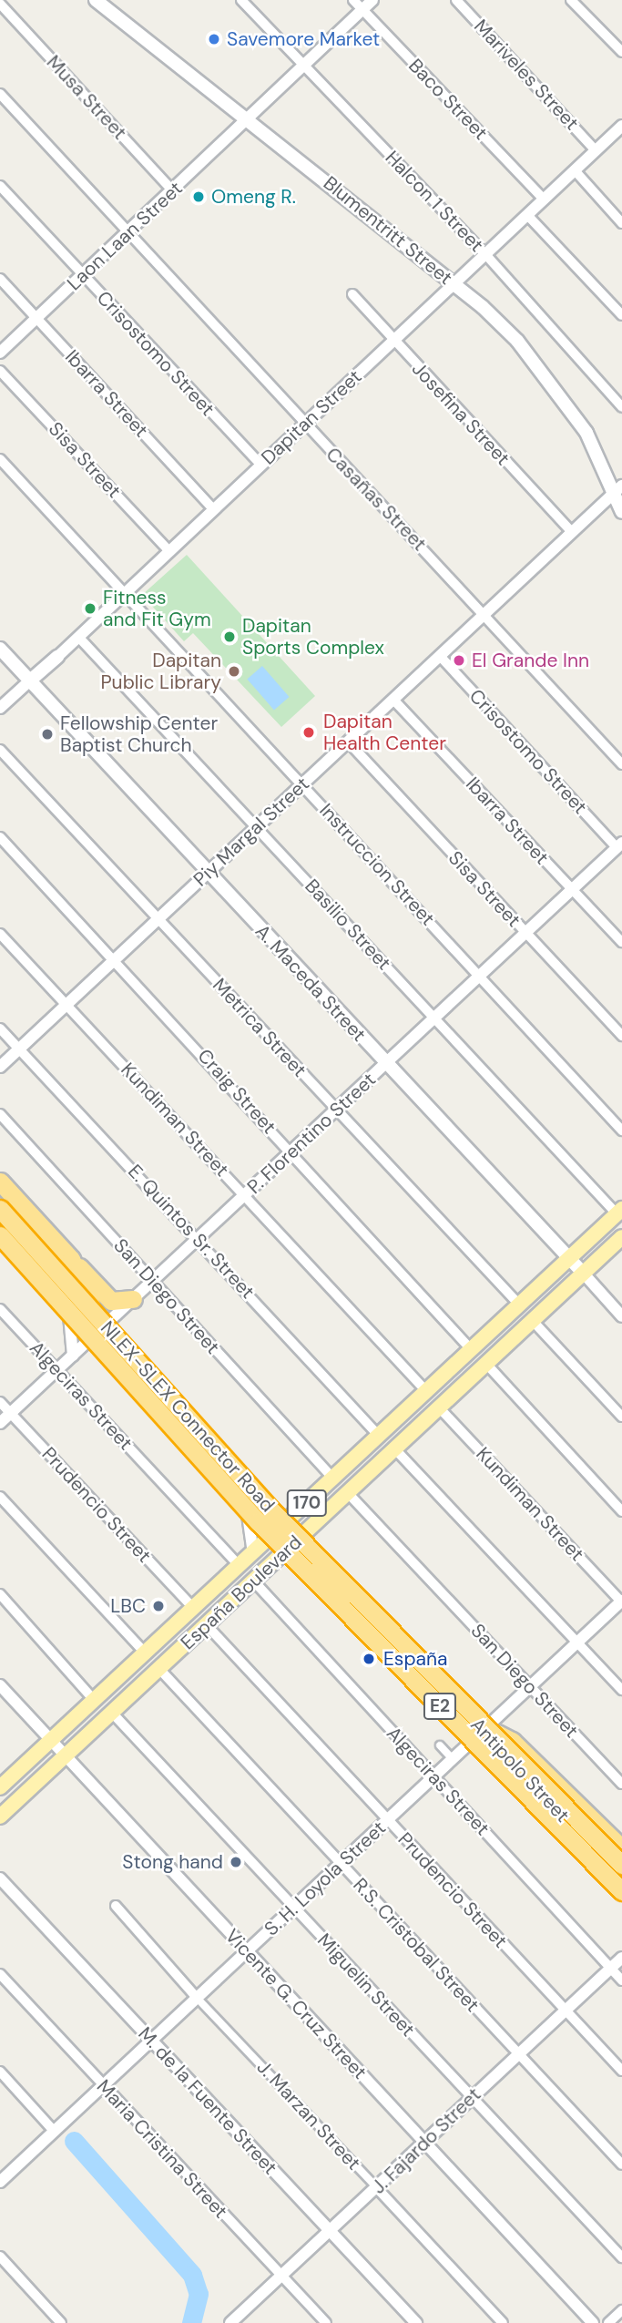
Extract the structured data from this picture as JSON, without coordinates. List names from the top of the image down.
{
  "streets": {
    "highway": ["NLEX-SLEX Connector Road", "E2"],
    "main road": [
      "Blumentritt Street",
      "Dapitan Street",
      "A. Maceda Street",
      "170",
      "España Boulevard"
    ],
    "street": [
      "Mariveles Street",
      "Musa Street",
      "Baco Street",
      "Halcon 1 Street",
      "Laon Laan Street",
      "Crisostomo Street",
      "Ibarra Street",
      "Josefina Street",
      "Sisa Street",
      "Casañas Street",
      "Piy Margal Street",
      "Instruccion Street",
      "Basilio Street",
      "Metrica Street",
      "Craig Street",
      "Kundiman Street",
      "P. Florentino Street",
      "E. Quintos Sr. Street",
      "San Diego Street",
      "Algeciras Street",
      "Prudencio Street",
      "Antipolo Street",
      "S. H. Loyola Street",
      "R.S. Cristobal Street",
      "Miguelin Street",
      "Vicente G. Cruz Street",
      "M. de la Fuente Street",
      "J. Marzan Street",
      "J. Fajardo Street",
      "Maria Cristina Street"
    ]
  },
  "crossings": [
    ["Mariveles Street", "Dapitan Street"],
    ["Musa Street", "Laon Laan Street"],
    ["Baco Street", "Laon Laan Street"],
    ["Baco Street", "Dapitan Street"],
    ["Halcon 1 Street", "Laon Laan Street"],
    ["Halcon 1 Street", "Dapitan Street"],
    ["Blumentritt Street", "Laon Laan Street"],
    ["Blumentritt Street", "Dapitan Street"],
    ["Blumentritt Street", "Piy Margal Street"],
    ["Laon Laan Street", "Crisostomo Street"],
    ["Laon Laan Street", "Ibarra Street"],
    ["Laon Laan Street", "Casañas Street"],
    ["Crisostomo Street", "Dapitan Street"],
    ["Crisostomo Street", "Piy Margal Street"],
    ["Crisostomo Street", "P. Florentino Street"],
    ["Ibarra Street", "Dapitan Street"],
    ["Ibarra Street", "Piy Margal Street"],
    ["Ibarra Street", "P. Florentino Street"],
    ["Josefina Street", "Dapitan Street"],
    ["Josefina Street", "Piy Margal Street"],
    ["Dapitan Street", "Sisa Street"],
    ["Dapitan Street", "Casañas Street"],
    ["Dapitan Street", "Instruccion Street"],
    ["Dapitan Street", "Basilio Street"],
    ["Dapitan Street", "A. Maceda Street"],
    ["Sisa Street", "Piy Margal Street"],
    ["Sisa Street", "P. Florentino Street"],
    ["Casañas Street", "Piy Margal Street"],
    ["Piy Margal Street", "Instruccion Street"],
    ["Piy Margal Street", "Basilio Street"],
    ["Piy Margal Street", "A. Maceda Street"],
    ["Piy Margal Street", "Metrica Street"],
    ["Piy Margal Street", "Craig Street"],
    ["Piy Margal Street", "Kundiman Street"],
    ["Piy Margal Street", "E. Quintos Sr. Street"],
    ["Instruccion Street", "P. Florentino Street"],
    ["Basilio Street", "P. Florentino Street"],
    ["Basilio Street", "España Boulevard"],
    ["A. Maceda Street", "P. Florentino Street"],
    ["A. Maceda Street", "España Boulevard"],
    ["Metrica Street", "P. Florentino Street"],
    ["Metrica Street", "España Boulevard"],
    ["Craig Street", "P. Florentino Street"],
    ["Craig Street", "España Boulevard"],
    ["Kundiman Street", "P. Florentino Street"],
    ["Kundiman Street", "España Boulevard"],
    ["Kundiman Street", "S. H. Loyola Street"],
    ["P. Florentino Street", "E. Quintos Sr. Street"],
    ["P. Florentino Street", "San Diego Street"],
    ["P. Florentino Street", "Algeciras Street"],
    ["P. Florentino Street", "Prudencio Street"],
    ["P. Florentino Street", "Antipolo Street"],
    ["E. Quintos Sr. Street", "España Boulevard"],
    ["San Diego Street", "España Boulevard"],
    ["San Diego Street", "S. H. Loyola Street"],
    ["Algeciras Street", "España Boulevard"],
    ["Algeciras Street", "S. H. Loyola Street"],
    ["Algeciras Street", "J. Fajardo Street"],
    ["Prudencio Street", "España Boulevard"],
    ["Prudencio Street", "S. H. Loyola Street"],
    ["Prudencio Street", "J. Fajardo Street"],
    ["España Boulevard", "Antipolo Street"],
    ["España Boulevard", "R.S. Cristobal Street"],
    ["España Boulevard", "Miguelin Street"],
    ["España Boulevard", "Vicente G. Cruz Street"],
    ["Antipolo Street", "S. H. Loyola Street"],
    ["S. H. Loyola Street", "R.S. Cristobal Street"],
    ["S. H. Loyola Street", "Miguelin Street"],
    ["S. H. Loyola Street", "Vicente G. Cruz Street"],
    ["S. H. Loyola Street", "M. de la Fuente Street"],
    ["S. H. Loyola Street", "J. Marzan Street"],
    ["S. H. Loyola Street", "Maria Cristina Street"],
    ["R.S. Cristobal Street", "J. Fajardo Street"],
    ["Miguelin Street", "J. Fajardo Street"],
    ["Vicente G. Cruz Street", "J. Fajardo Street"],
    ["M. de la Fuente Street", "J. Fajardo Street"],
    ["J. Marzan Street", "J. Fajardo Street"],
    ["J. Fajardo Street", "Maria Cristina Street"]
  ],
  "places": [
    "Savemore Market",
    "Omeng R.",
    "Fitness and Fit Gym",
    "Dapitan Sports Complex",
    "El Grande Inn",
    "Dapitan Public Library",
    "Dapitan Health Center",
    "Fellowship Center Baptist Church",
    "LBC",
    "España",
    "Stong hand"
  ]
}
